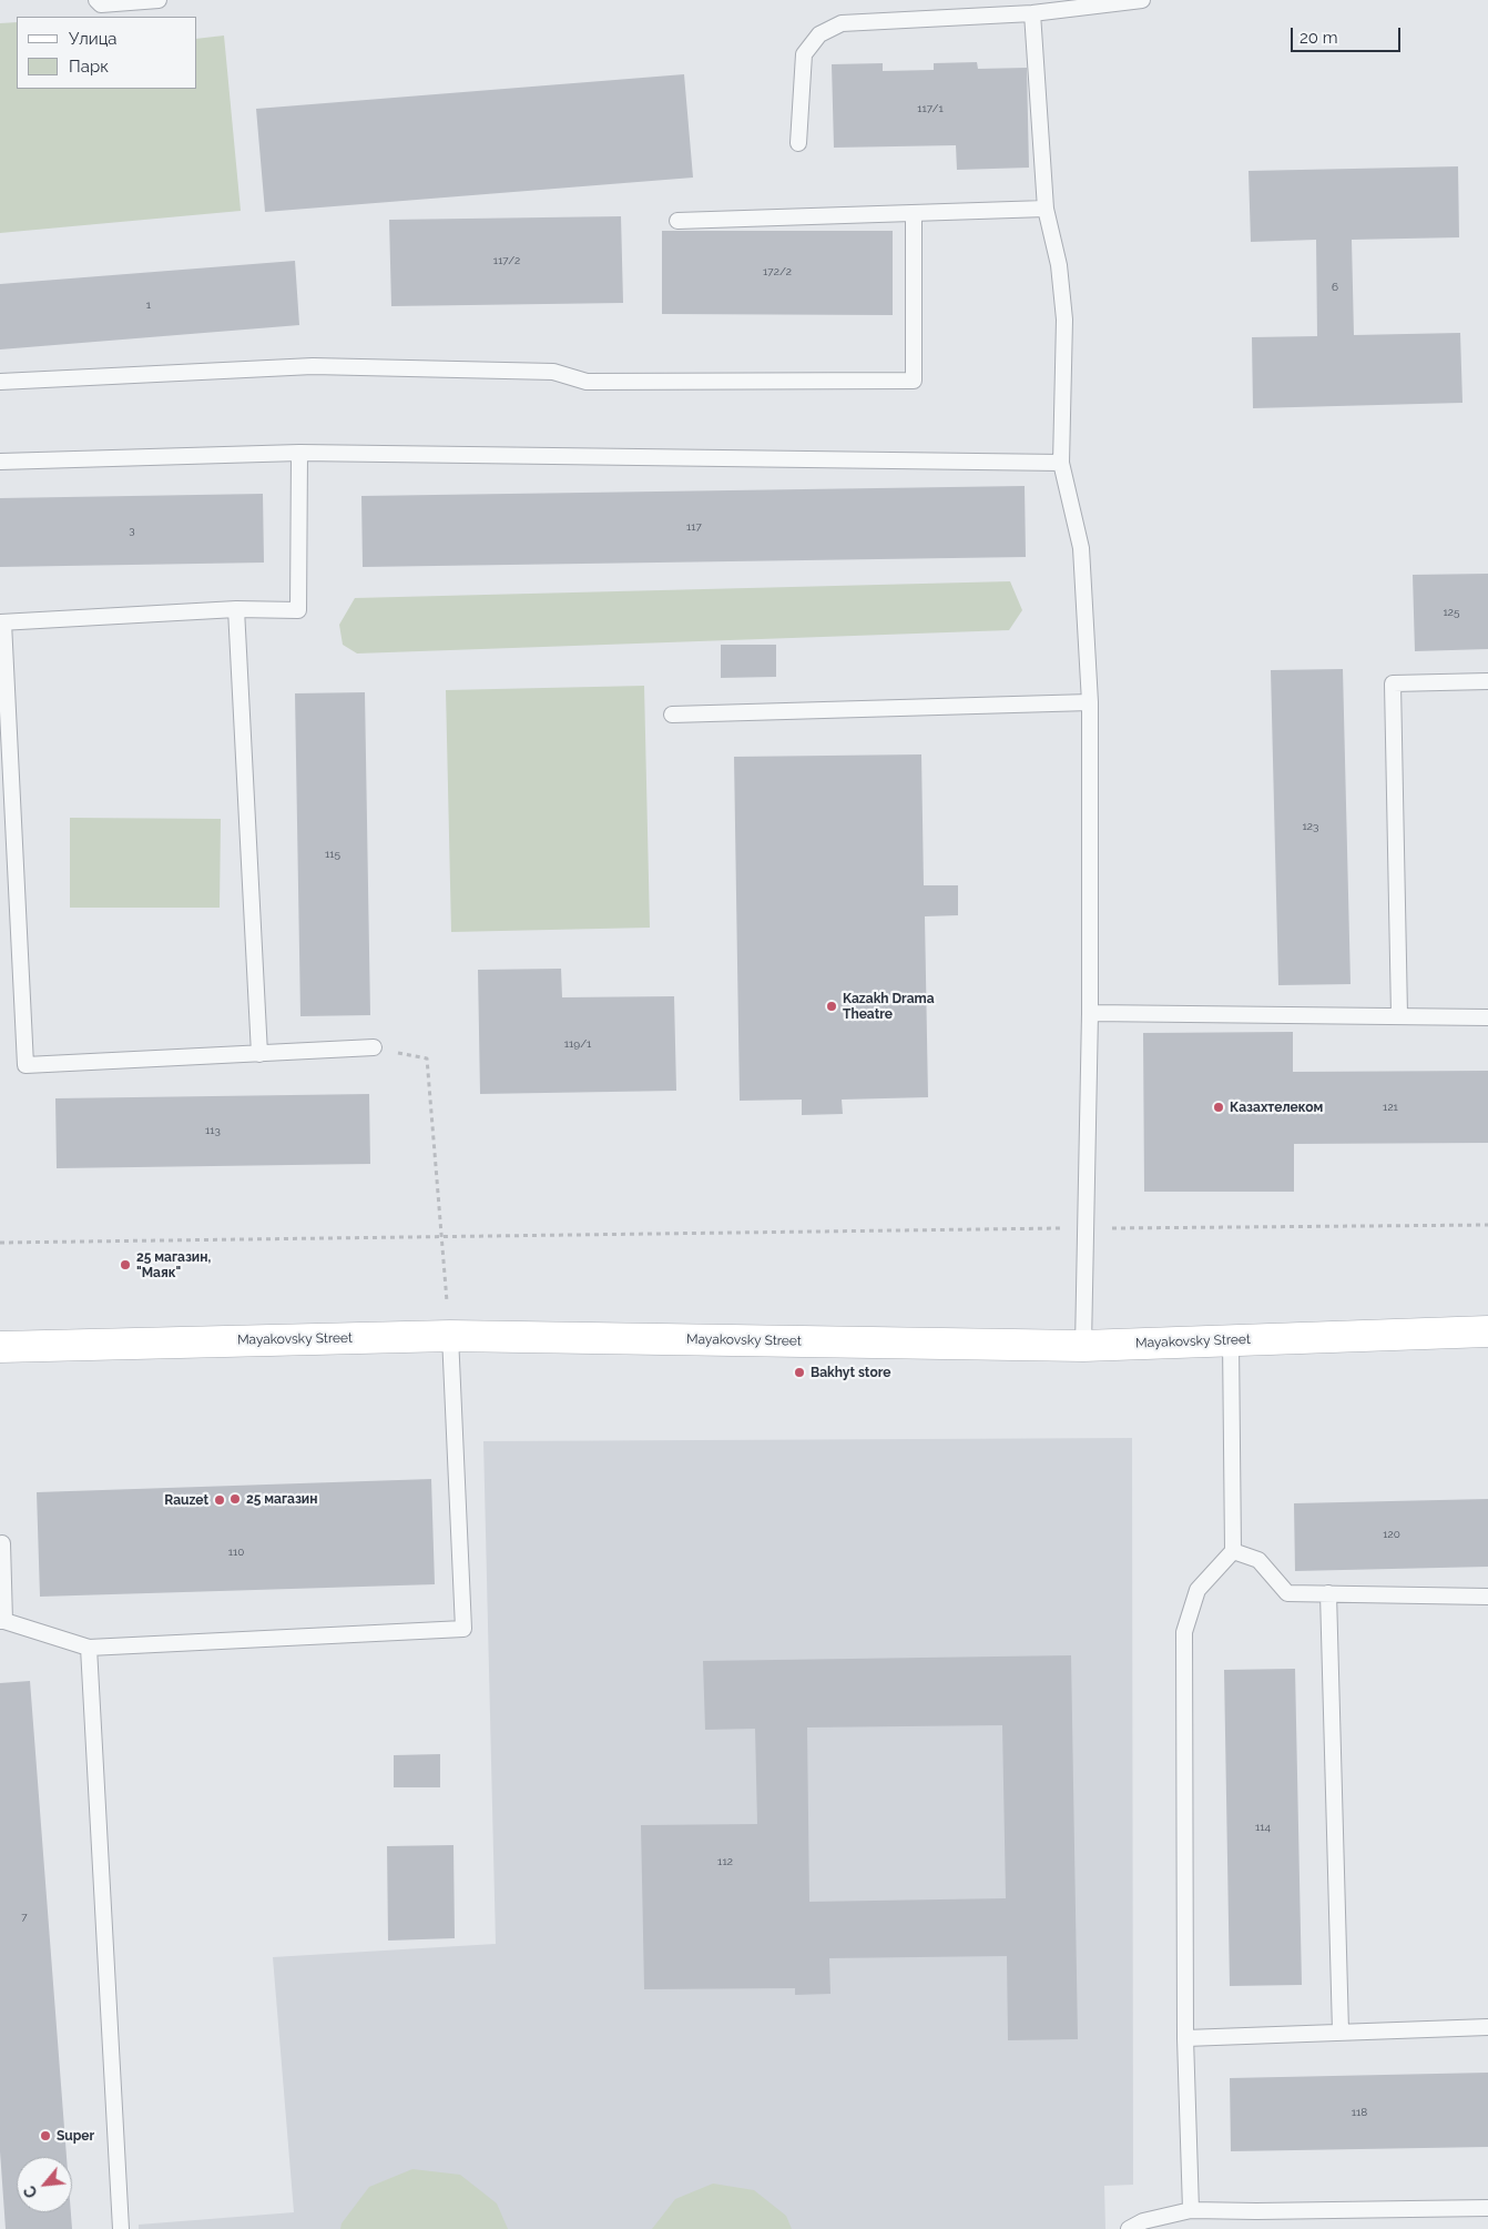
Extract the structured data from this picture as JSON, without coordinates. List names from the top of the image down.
{
  "streets": {
    "street": ["Mayakovsky Street"]
  },
  "places": [
    "Kazakh Drama Theatre",
    "Казахтелеком",
    "25 магазин, \"Маяк\"",
    "Bakhyt store",
    "25 магазин",
    "Rauzet",
    "Super"
  ],
  "house_numbers": [
    "117/1",
    "117/2",
    "172/2",
    "6",
    "1",
    "117",
    "3",
    "125",
    "123",
    "115",
    "119/1",
    "121",
    "113",
    "120",
    "110",
    "114",
    "112",
    "7",
    "118"
  ],
  "legend": ["Улица", "Парк"],
  "scale_bar": "20 m",
  "north": "bottom left"
}
